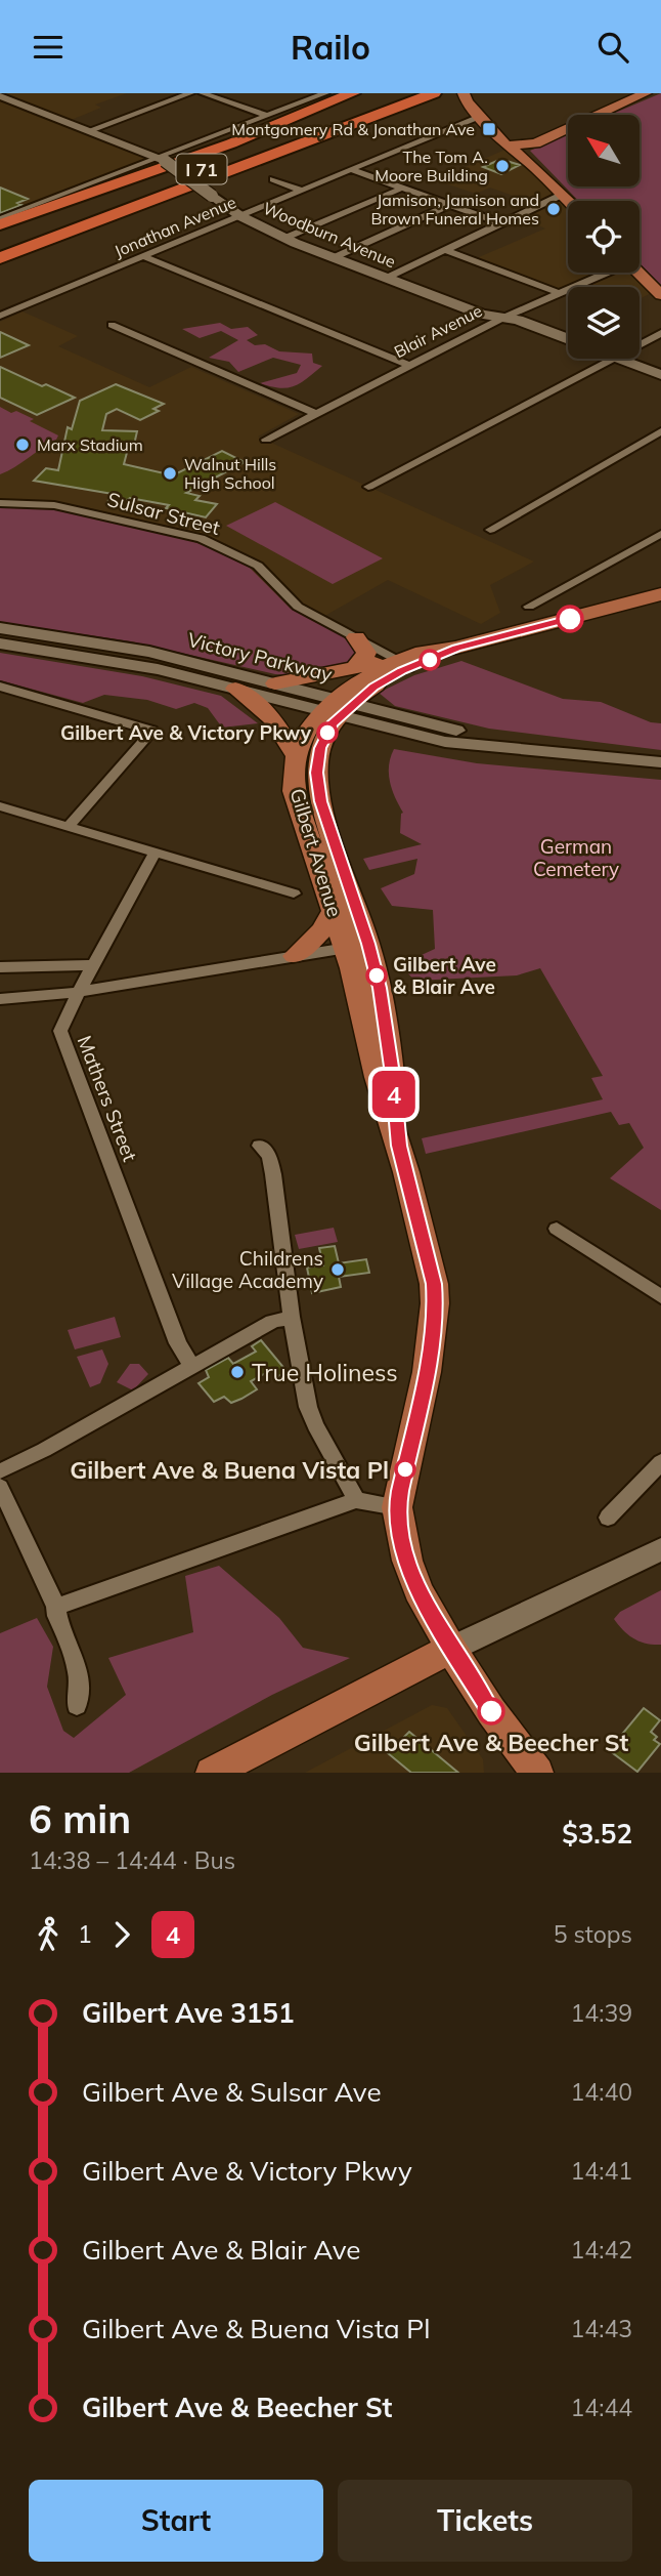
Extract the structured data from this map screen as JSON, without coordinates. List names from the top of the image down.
{
  "streets": {
    "highway": ["I 71"],
    "main road": ["Gilbert Avenue"],
    "street": [
      "Jonathan Avenue",
      "Woodburn Avenue",
      "Blair Avenue",
      "Sulsar Street",
      "Victory Parkway",
      "Mathers Street"
    ]
  },
  "crossings": [
    ["Jonathan Avenue", "Woodburn Avenue"],
    ["Woodburn Avenue", "Blair Avenue"],
    ["Sulsar Street", "Gilbert Avenue"],
    ["Victory Parkway", "Gilbert Avenue"]
  ],
  "parks": ["German Cemetery"],
  "places": {
    "transit": ["Montgomery Rd & Jonathan Ave"],
    "other": [
      "The Tom A. Moore Building",
      "Jamison, Jamison and Brown Funeral Homes",
      "Marx Stadium",
      "Walnut Hills High School",
      "Gilbert Ave & Victory Pkwy",
      "Gilbert Ave & Blair Ave",
      "Childrens Village Academy",
      "True Holiness",
      "Gilbert Ave & Buena Vista Pl",
      "Gilbert Ave & Beecher St"
    ]
  },
  "lines": ["bus line 4"],
  "north": "top left",
  "page": {
    "header": "Railo",
    "on_map": "4",
    "heading": ["6 min", "14:38 – 14:44 · Bus", "$3.52"],
    "legs": ["1", "4", "5 stops"],
    "list": [
      {
        "name": "Gilbert Ave 3151",
        "value": "14:39"
      },
      {
        "name": "Gilbert Ave & Sulsar Ave",
        "value": "14:40"
      },
      {
        "name": "Gilbert Ave & Victory Pkwy",
        "value": "14:41"
      },
      {
        "name": "Gilbert Ave & Blair Ave",
        "value": "14:42"
      },
      {
        "name": "Gilbert Ave & Buena Vista Pl",
        "value": "14:43"
      },
      {
        "name": "Gilbert Ave & Beecher St",
        "value": "14:44"
      }
    ],
    "buttons": ["Start", "Tickets"]
  }
}
